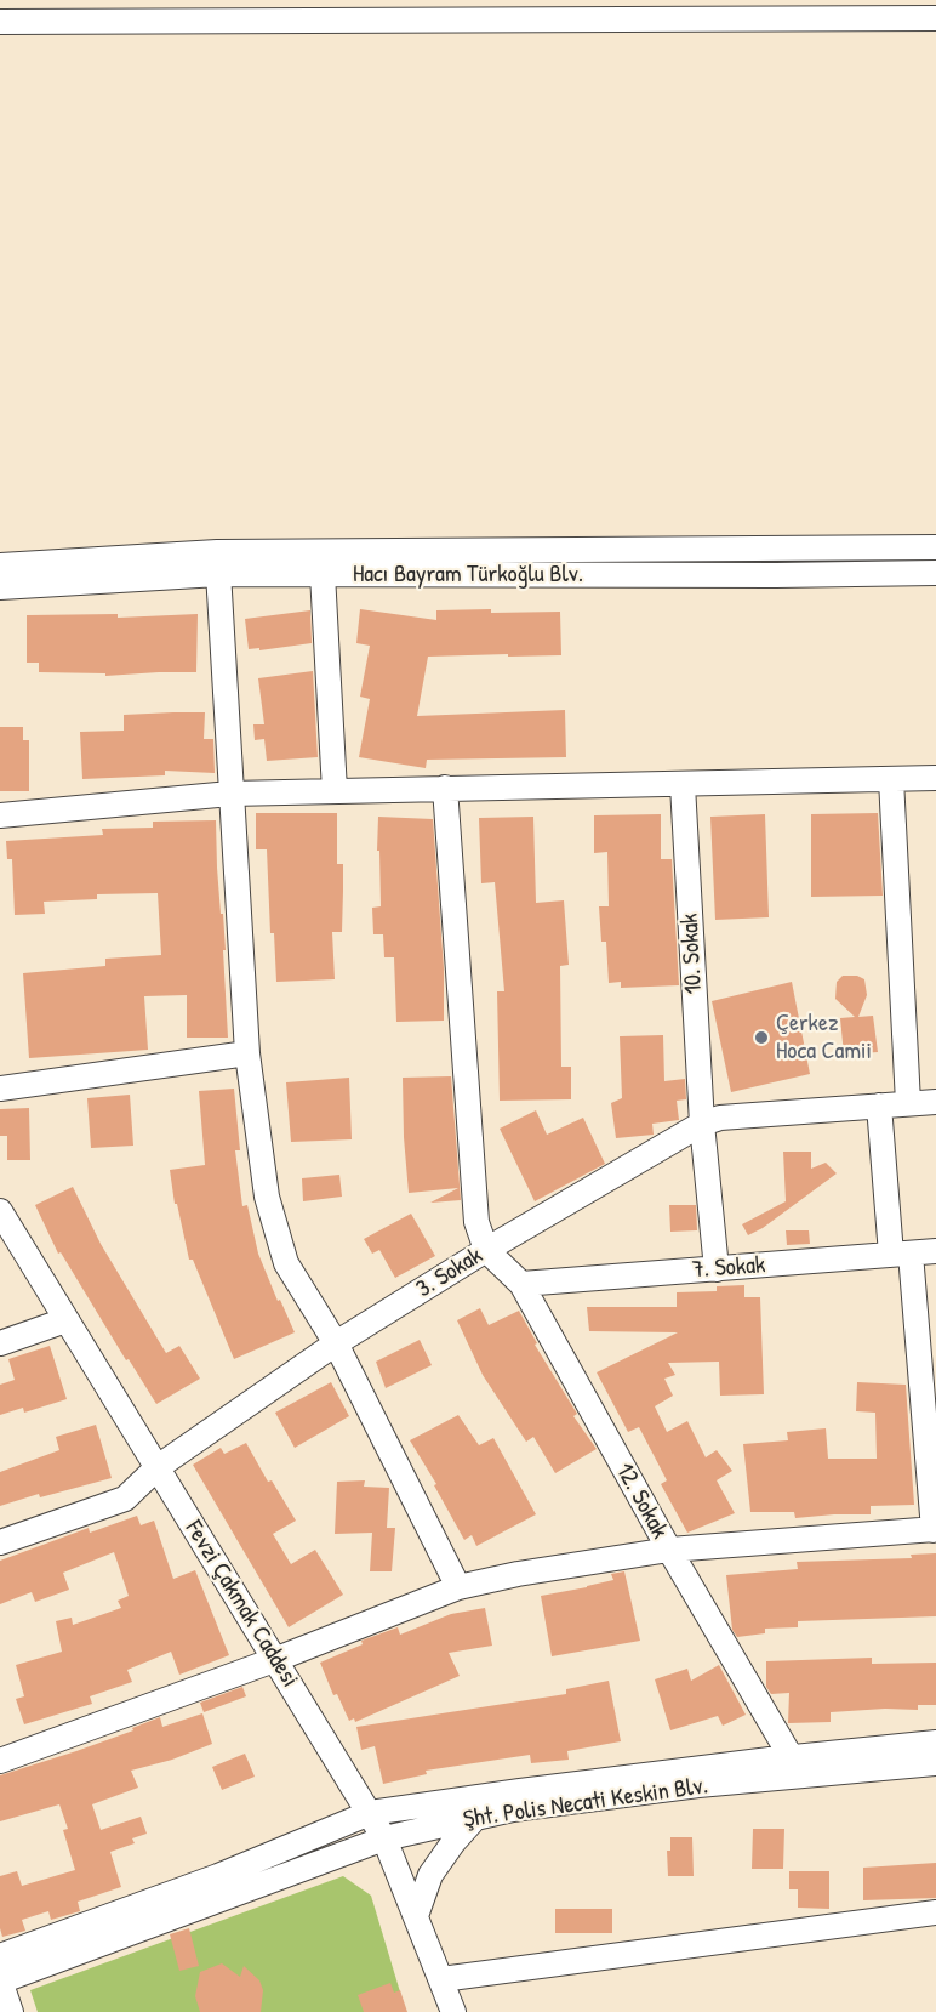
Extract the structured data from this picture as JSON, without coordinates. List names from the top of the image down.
{
  "streets": {
    "street": [
      "Hacı Bayram Türkoğlu Blv.",
      "10. Sokak",
      "7. Sokak",
      "3. Sokak",
      "12. Sokak",
      "Fevzi Çakmak Caddesi",
      "Şht. Polis Necati Keskin Blv."
    ]
  },
  "crossings": [
    ["10. Sokak", "7. Sokak"],
    ["10. Sokak", "3. Sokak"],
    ["7. Sokak", "12. Sokak"],
    ["3. Sokak", "12. Sokak"],
    ["3. Sokak", "Fevzi Çakmak Caddesi"],
    ["12. Sokak", "Şht. Polis Necati Keskin Blv."],
    ["Fevzi Çakmak Caddesi", "Şht. Polis Necati Keskin Blv."]
  ],
  "places": ["Çerkez Hoca Camii"]
}
